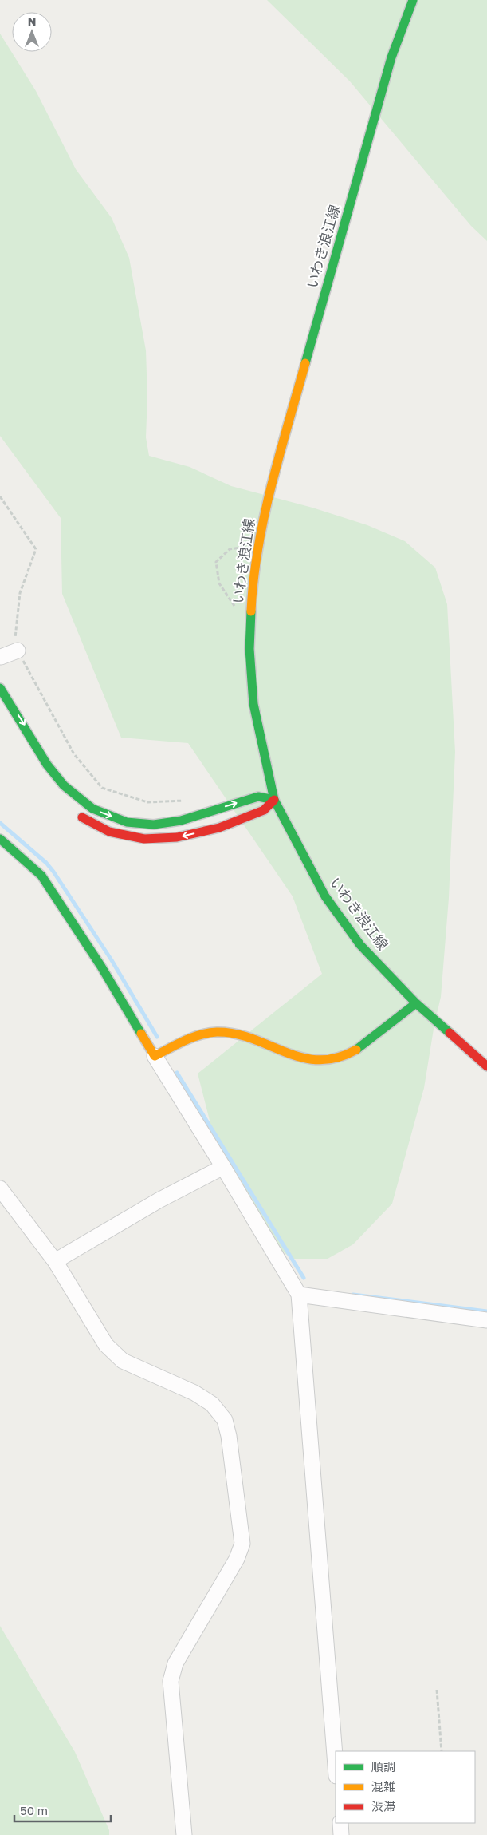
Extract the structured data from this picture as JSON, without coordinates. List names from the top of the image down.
{
  "streets": {
    "main road": ["いわき浪江線"]
  },
  "legend": ["順調", "混雑", "渋滞"],
  "scale_bar": "50 m",
  "north": "top"
}
